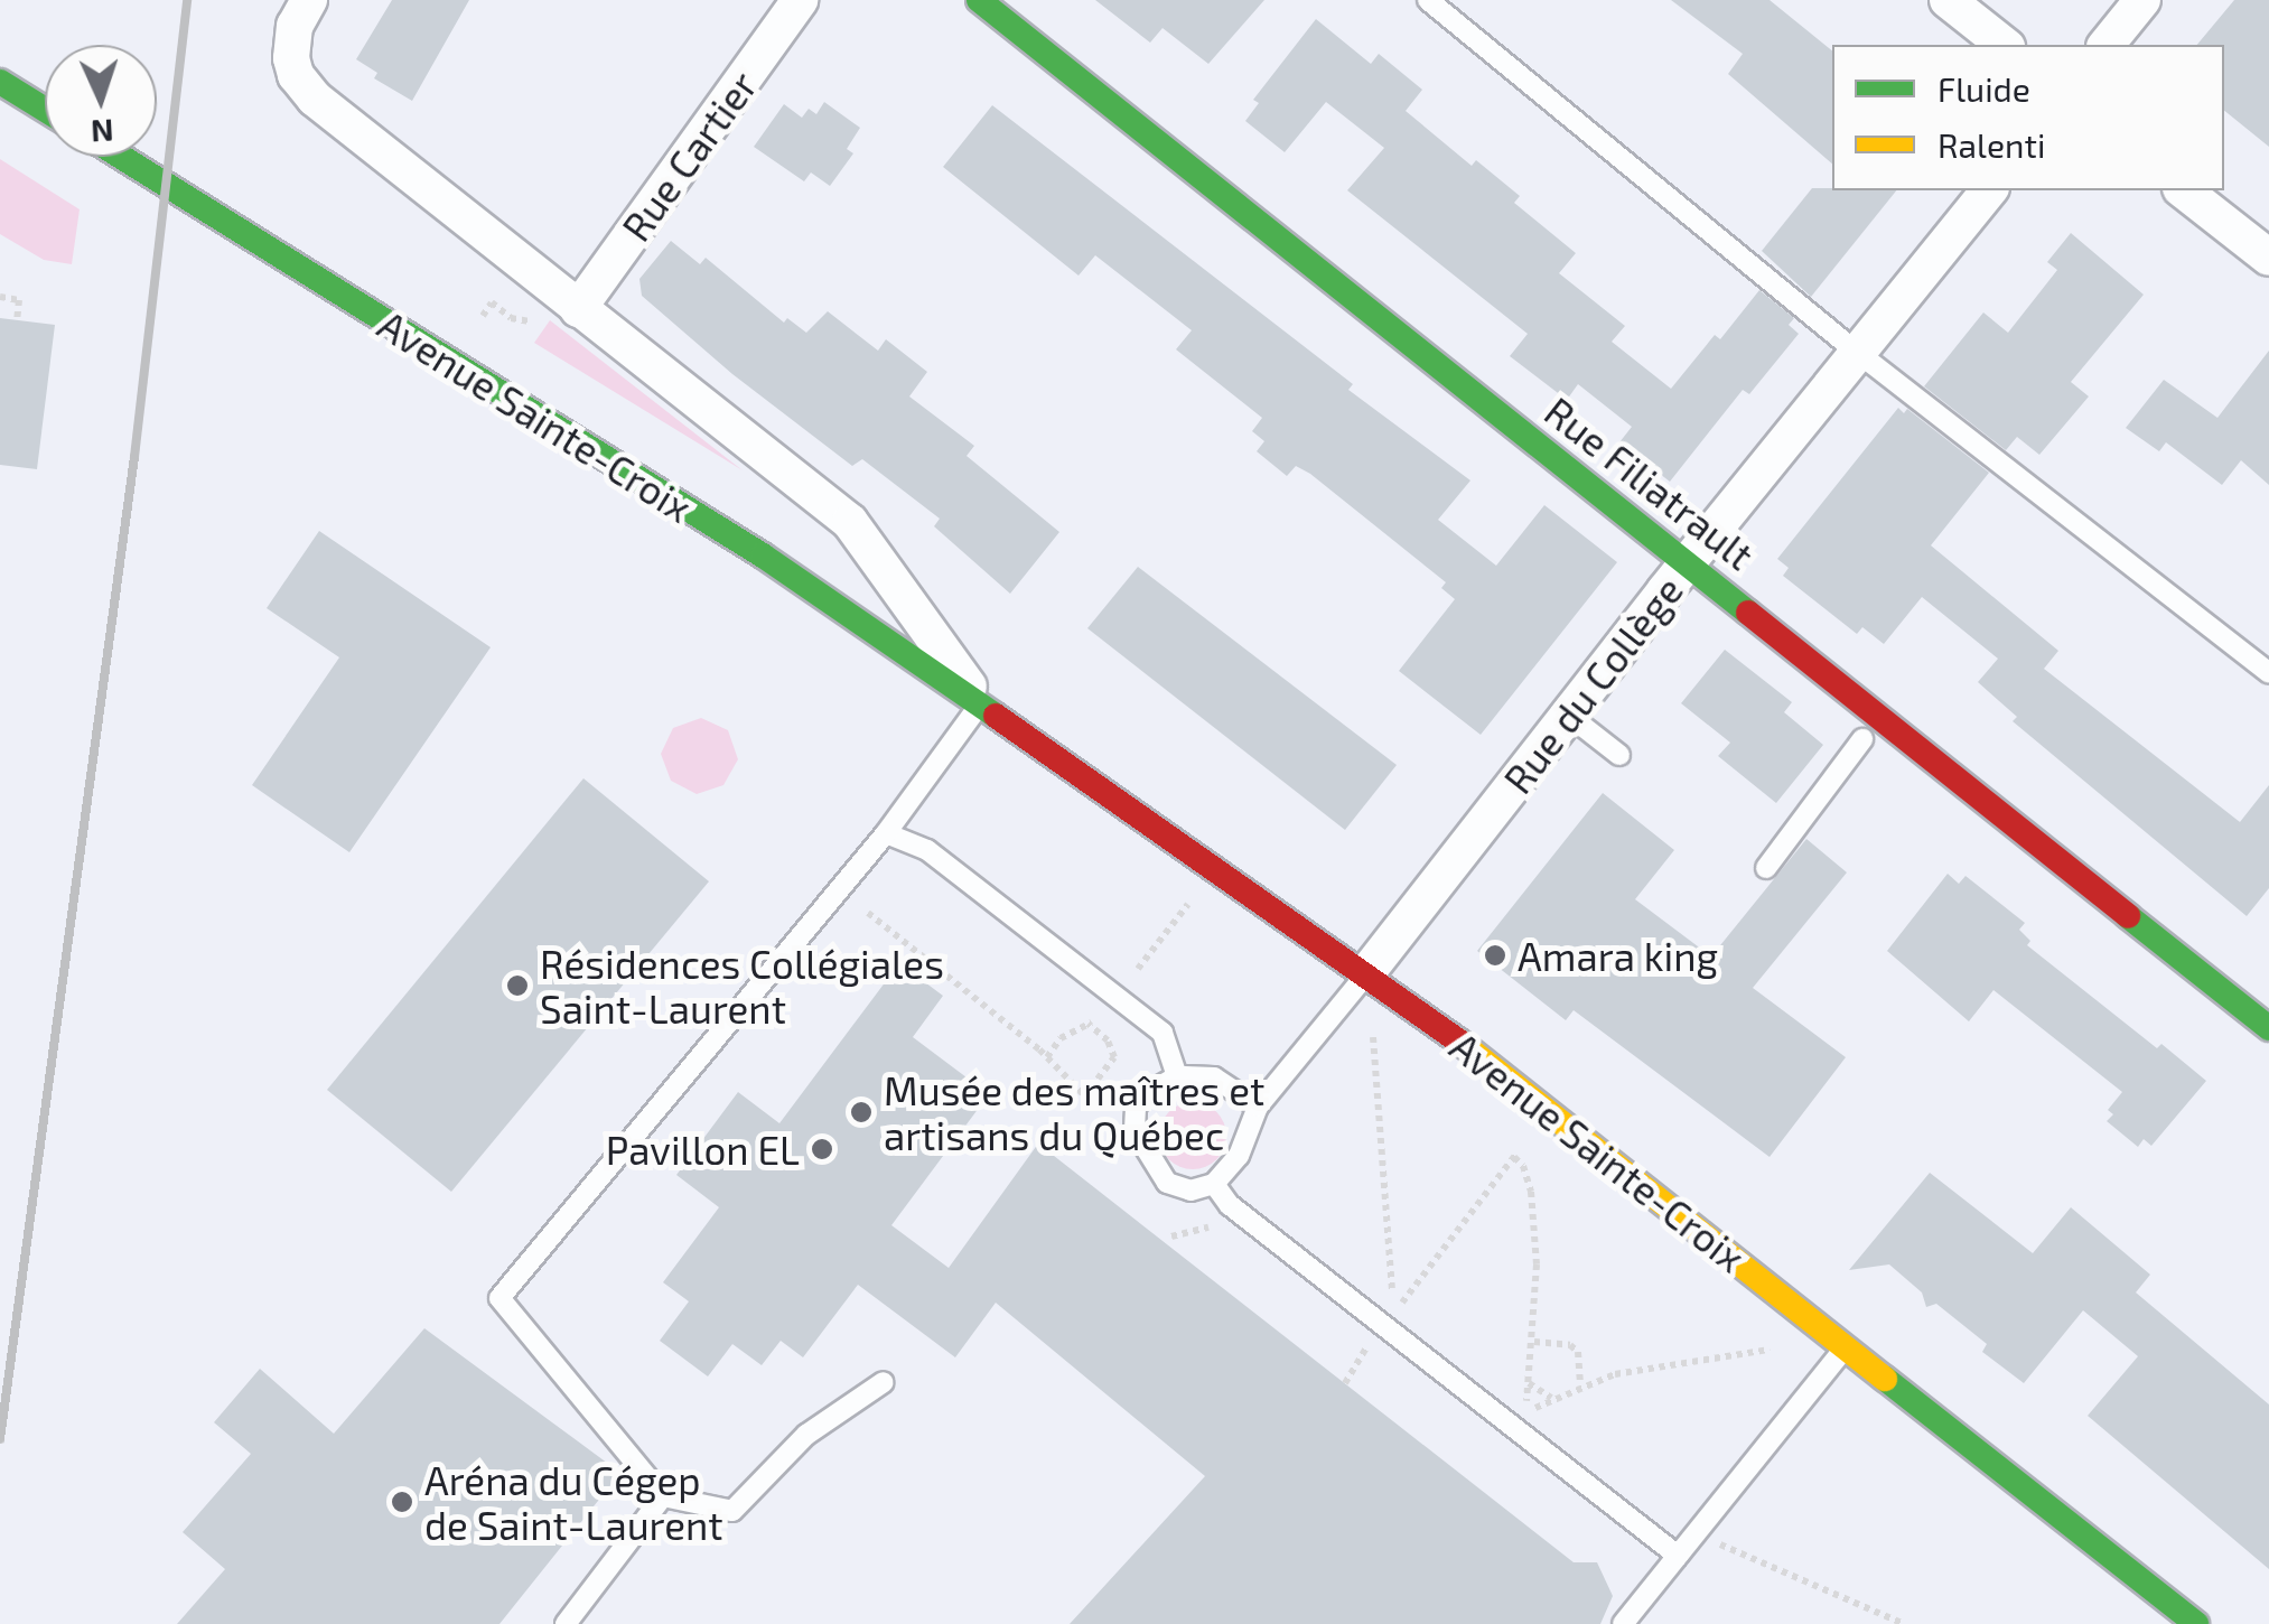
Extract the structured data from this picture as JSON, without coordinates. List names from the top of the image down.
{
  "streets": {
    "main road": ["Avenue Sainte-Croix", "Rue Filiatrault"],
    "street": ["Rue Cartier", "Rue du Collège"]
  },
  "crossings": [
    ["Rue Cartier", "Avenue Sainte-Croix"],
    ["Avenue Sainte-Croix", "Rue du Collège"],
    ["Rue Filiatrault", "Rue du Collège"]
  ],
  "places": [
    "Amara king",
    "Résidences Collégiales Saint-Laurent",
    "Musée des maîtres et artisans du Québec",
    "Pavillon EL",
    "Aréna du Cégep de Saint-Laurent"
  ],
  "legend": ["Fluide", "Ralenti"],
  "north": "bottom"
}
